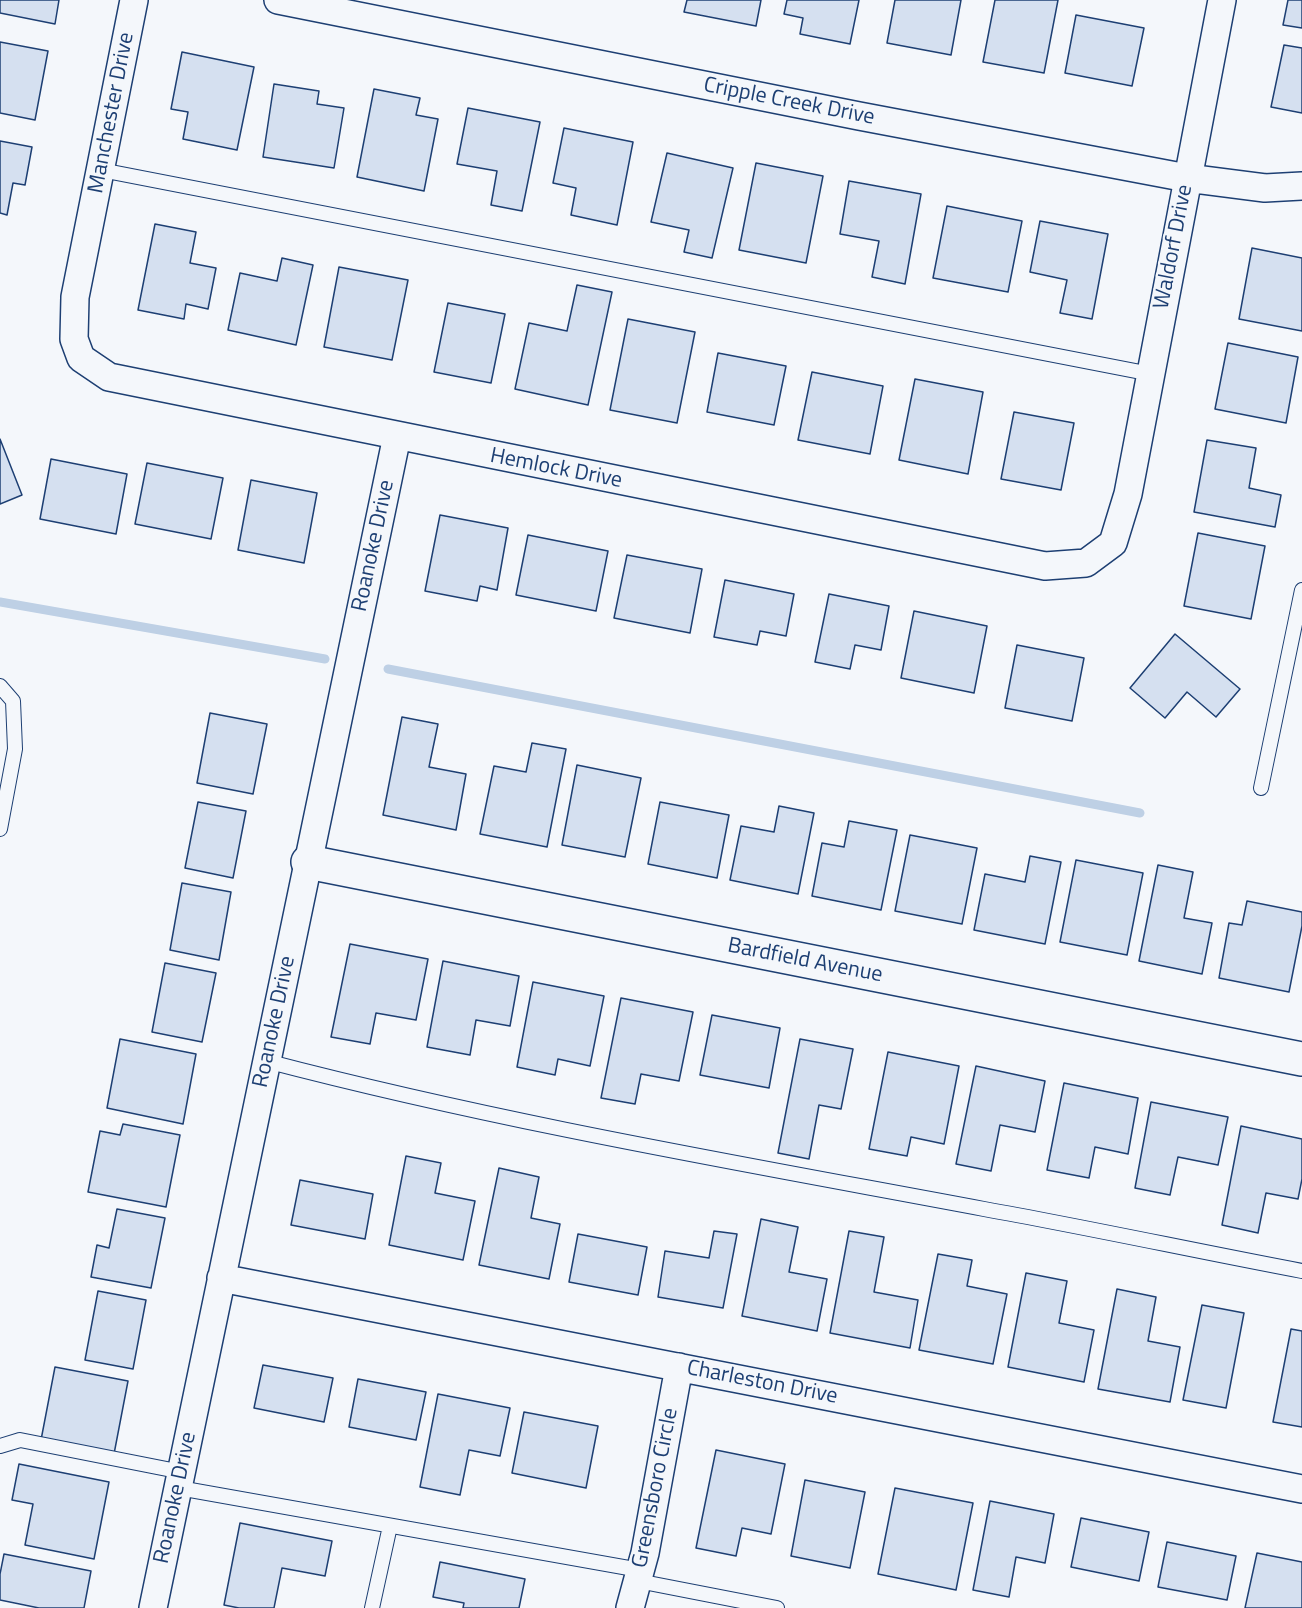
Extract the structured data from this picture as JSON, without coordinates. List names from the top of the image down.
{
  "streets": {
    "street": [
      "Cripple Creek Drive",
      "Manchester Drive",
      "Waldorf Drive",
      "Hemlock Drive",
      "Roanoke Drive",
      "Bardfield Avenue",
      "Charleston Drive",
      "Greensboro Circle"
    ]
  },
  "crossings": [
    ["Cripple Creek Drive", "Waldorf Drive"],
    ["Manchester Drive", "Hemlock Drive"],
    ["Waldorf Drive", "Hemlock Drive"],
    ["Hemlock Drive", "Roanoke Drive"],
    ["Roanoke Drive", "Bardfield Avenue"],
    ["Roanoke Drive", "Charleston Drive"],
    ["Charleston Drive", "Greensboro Circle"]
  ]
}
